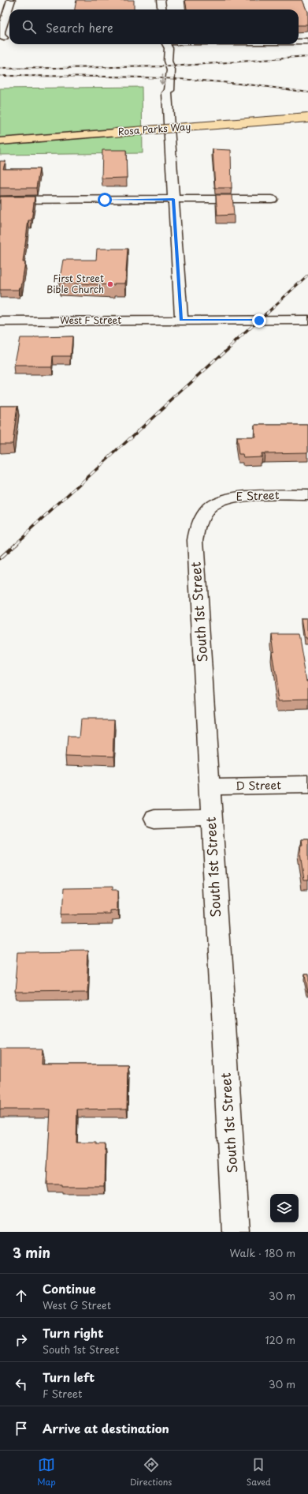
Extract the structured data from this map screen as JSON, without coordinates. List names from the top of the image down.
{
  "streets": {
    "highway": ["Rosa Parks Way"],
    "street": [
      "West F Street",
      "E Street",
      "South 1st Street",
      "D Street"
    ]
  },
  "crossings": [
    ["E Street", "South 1st Street"],
    ["South 1st Street", "D Street"]
  ],
  "places": ["First Street Bible Church"],
  "page": {
    "search": "Search here",
    "heading": ["3 min", "Walk · 180 m"],
    "list": [
      ["Continue", "West G Street", "30 m"],
      ["Turn right", "South 1st Street", "120 m"],
      ["Turn left", "F Street", "30 m"],
      "Arrive at destination"
    ],
    "nav": ["Map", "Directions", "Saved"]
  }
}
